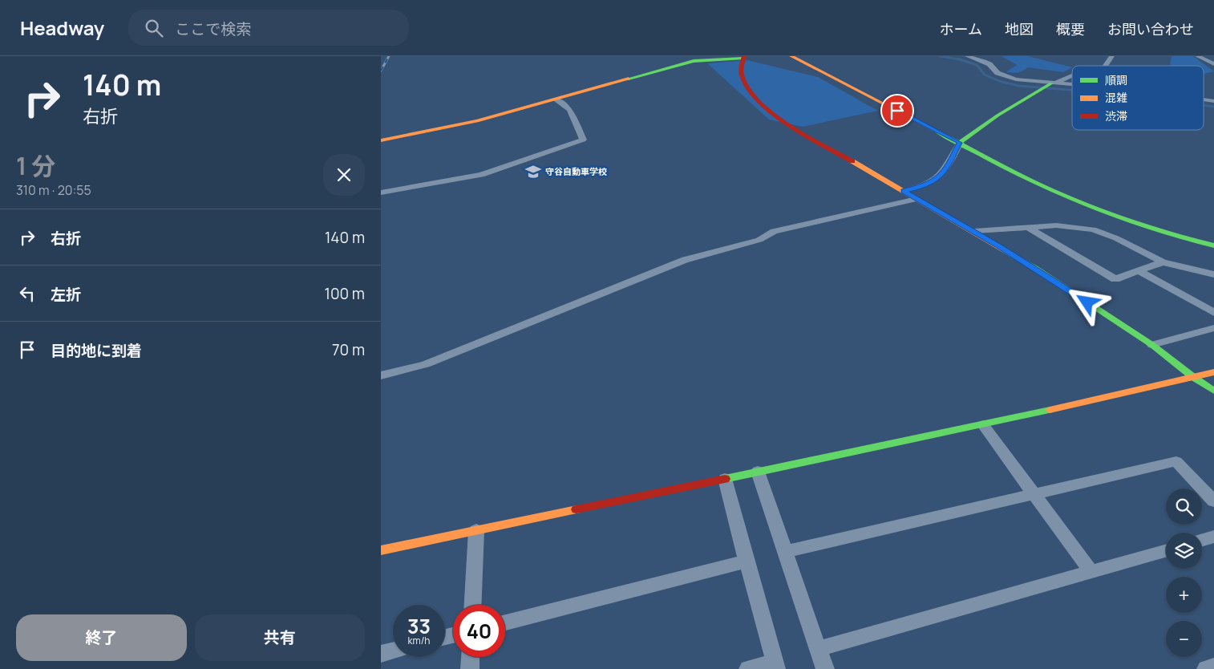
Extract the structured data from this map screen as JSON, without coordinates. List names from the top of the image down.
{
  "places": {
    "school or university": ["守谷自動車学校"]
  },
  "legend": ["順調", "混雑", "渋滞"],
  "page": {
    "header": "Headway",
    "search": "ここで検索",
    "nav": [
      "ホーム",
      "地図",
      "概要",
      "お問い合わせ"
    ],
    "turn": ["140 m", "右折"],
    "heading": ["1 分", "310 m · 20:55"],
    "list": [
      {
        "name": "右折",
        "value": "140 m"
      },
      {
        "name": "左折",
        "value": "100 m"
      },
      {
        "name": "目的地に到着",
        "value": "70 m"
      }
    ],
    "map_buttons": ["+", "−"],
    "speed": "33 km/h",
    "limit": "40",
    "buttons": ["終了", "共有"]
  }
}
